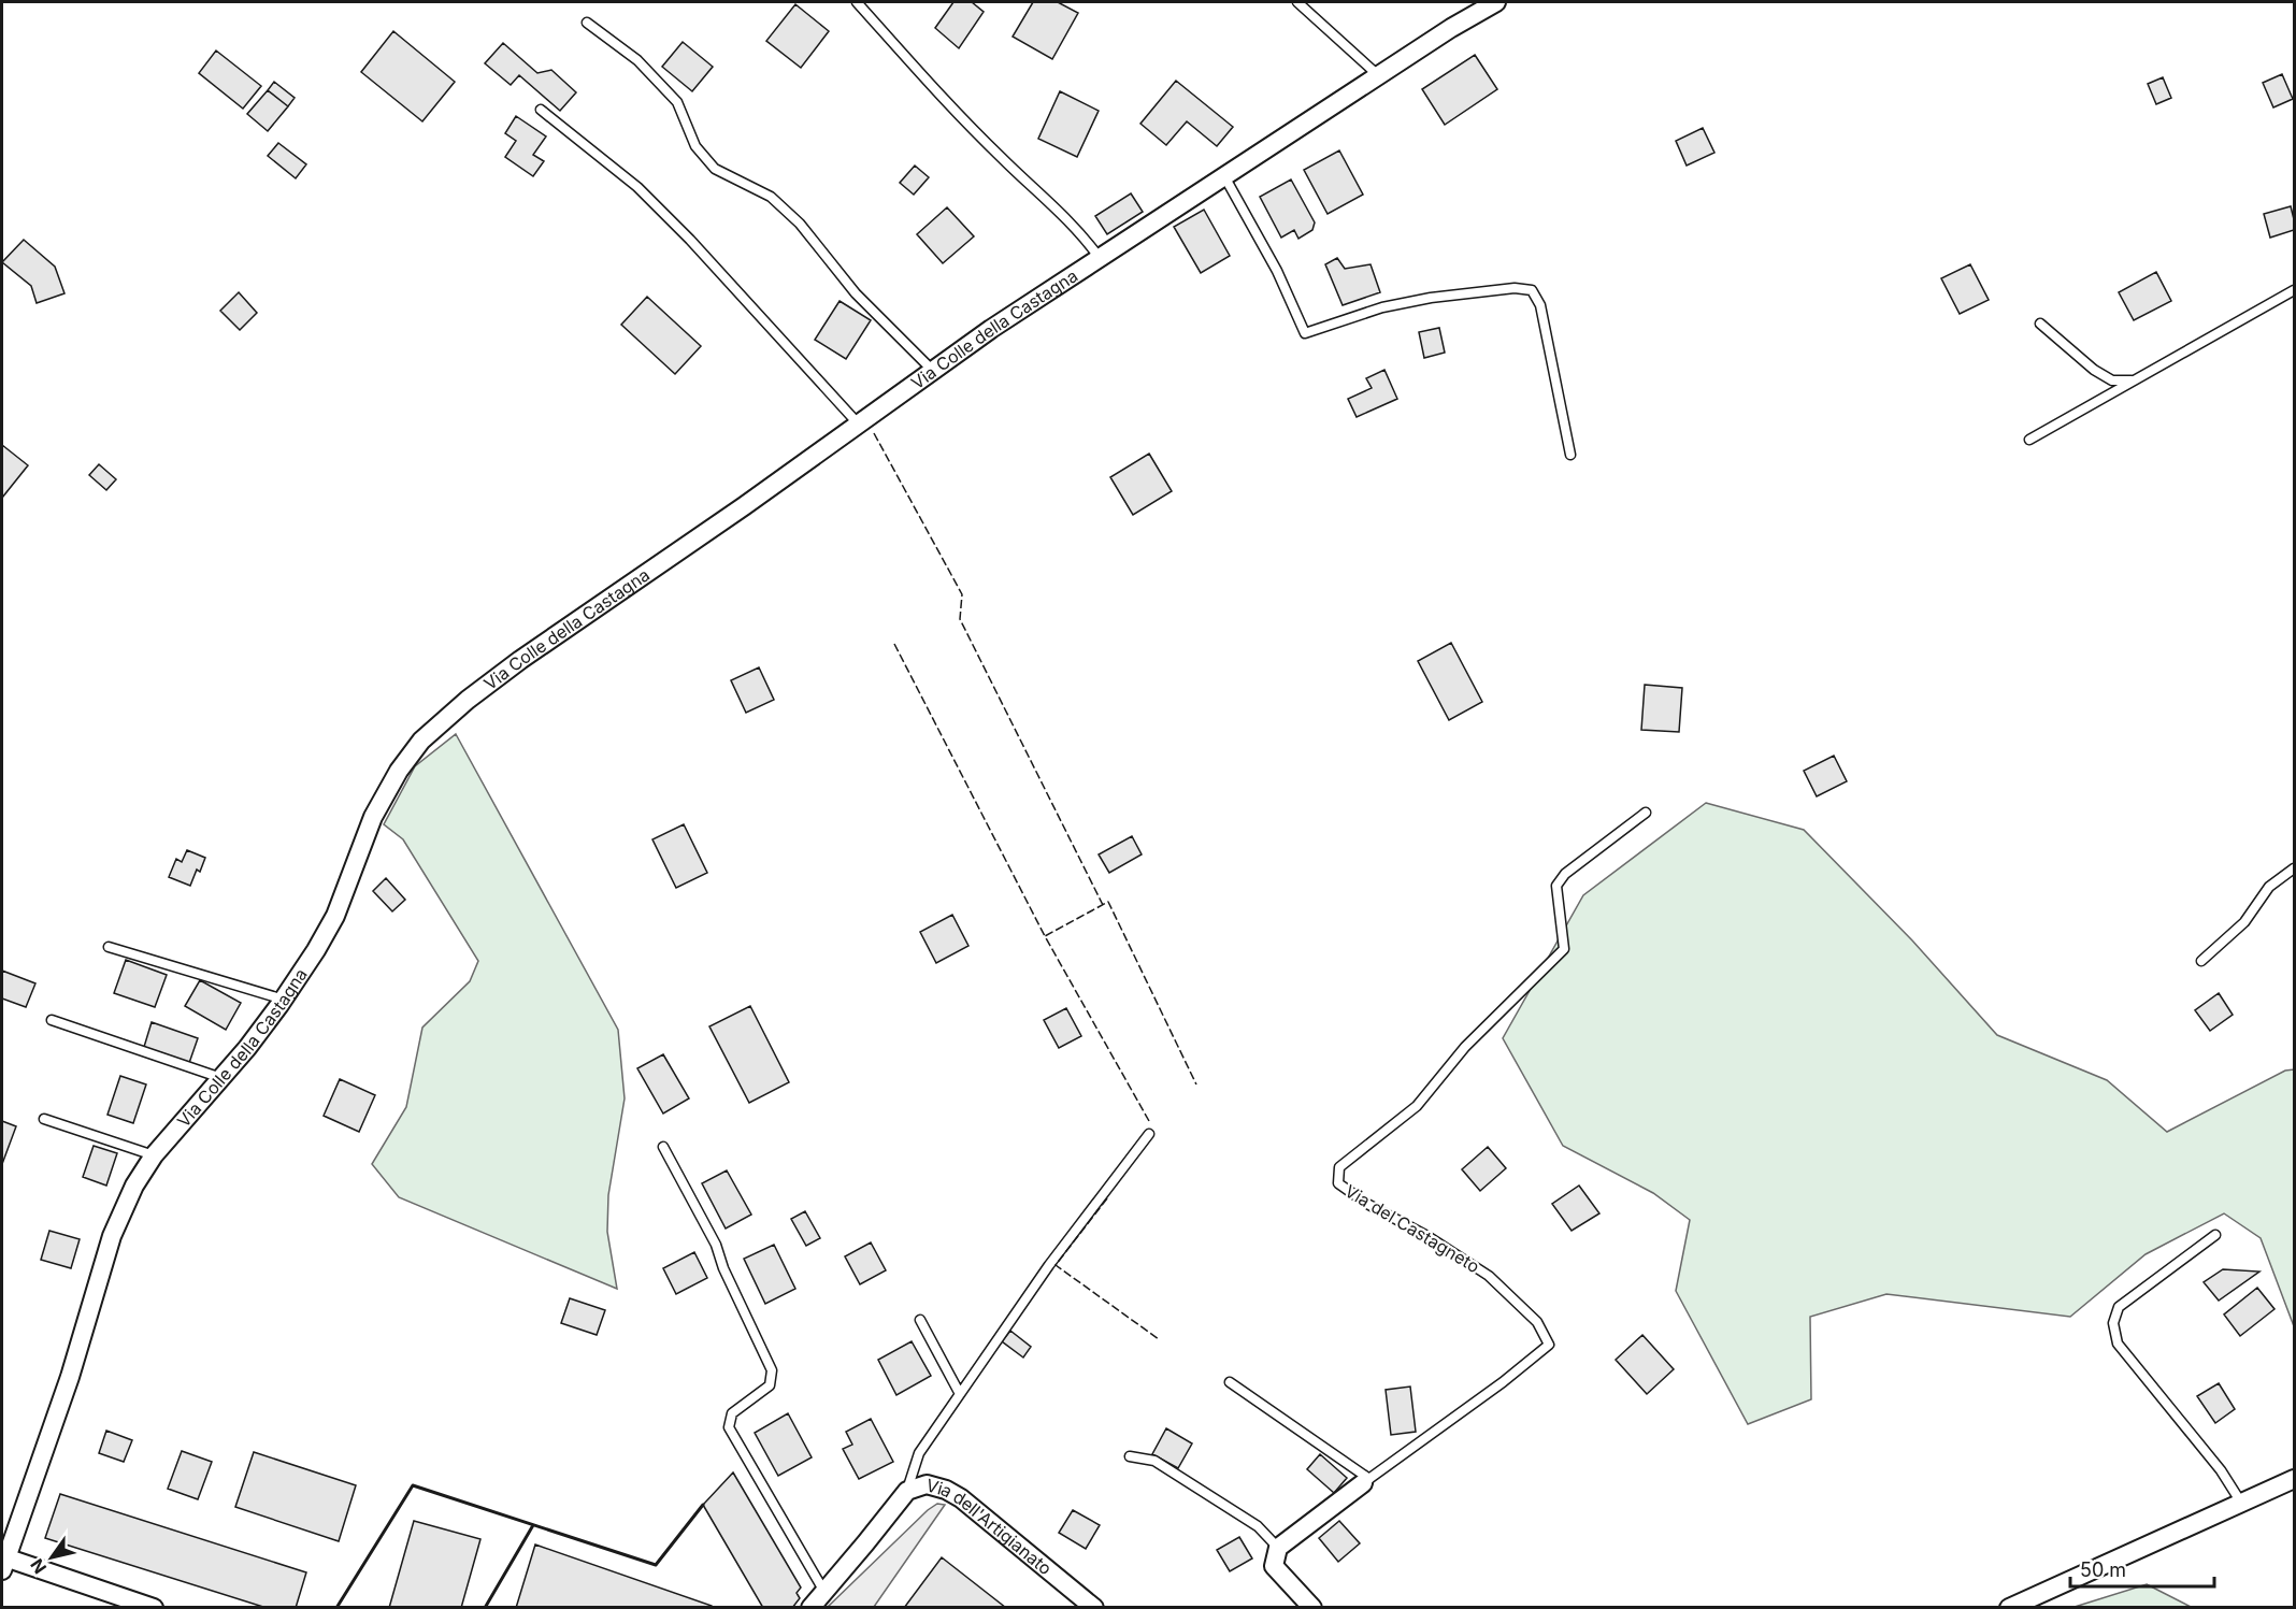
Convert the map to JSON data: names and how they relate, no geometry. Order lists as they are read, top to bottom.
{
  "streets": {
    "street": ["Via Colle della Castagna", "Via del Castagneto", "Via dell'Artigianato"]
  },
  "scale_bar": "50 m",
  "north": "bottom left"
}
